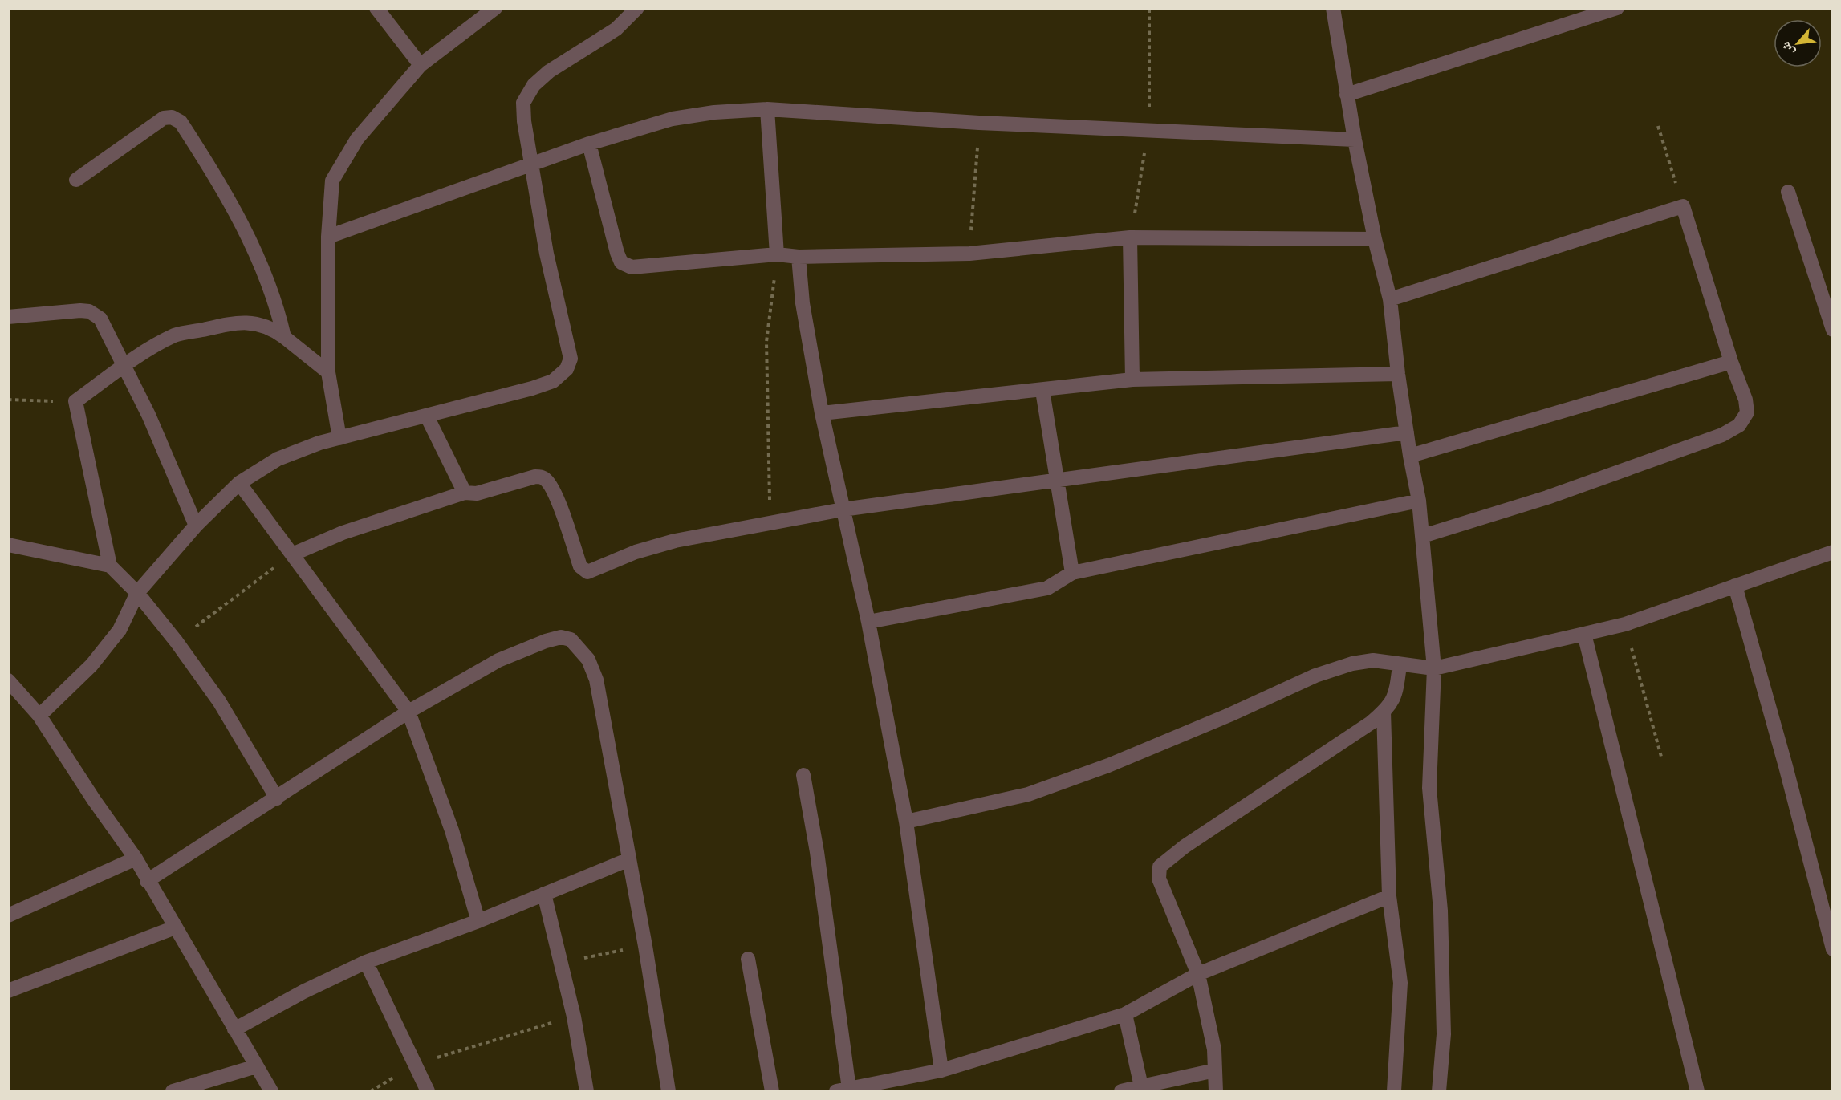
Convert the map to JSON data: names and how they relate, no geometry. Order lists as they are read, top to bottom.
{
  "north": "bottom left"
}
